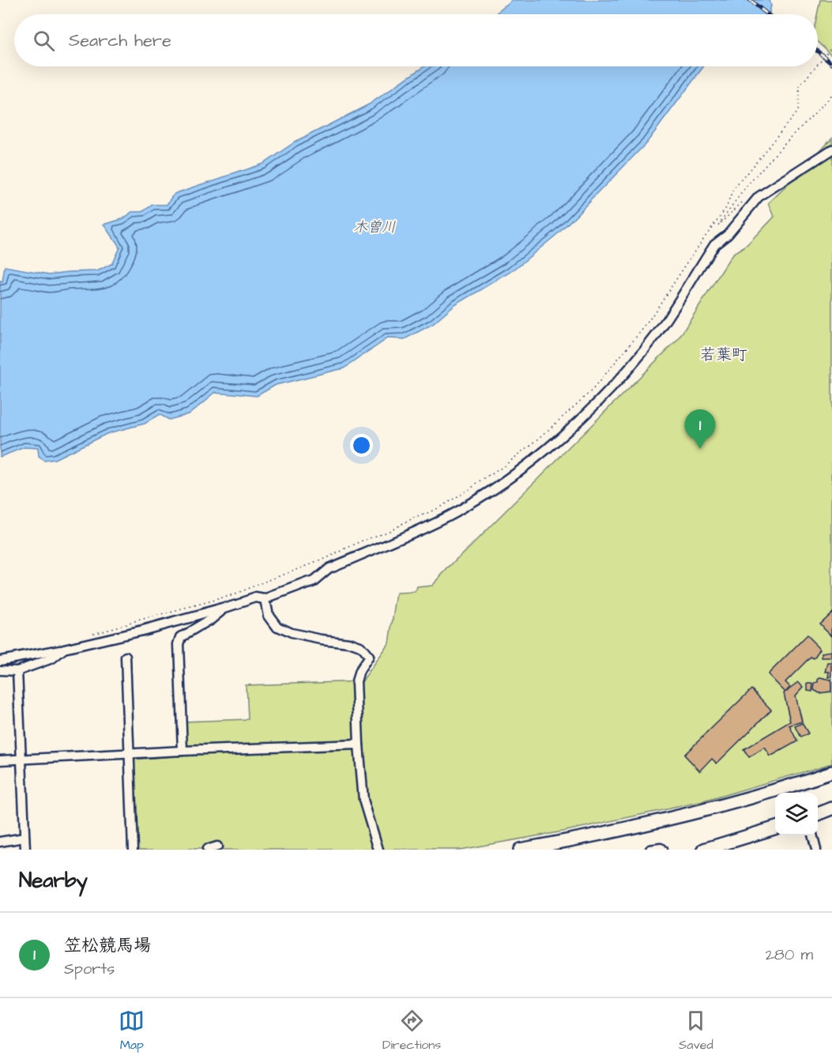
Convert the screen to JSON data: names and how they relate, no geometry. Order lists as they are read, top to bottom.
{
  "districts": ["若葉町"],
  "water": ["木曽川"],
  "page": {
    "search": "Search here",
    "pins": "1",
    "heading": "Nearby",
    "list": [
      {
        "mark": "1",
        "name": "笠松競馬場",
        "note": "Sports",
        "value": "280 m"
      }
    ],
    "nav": ["Map", "Directions", "Saved"]
  }
}
